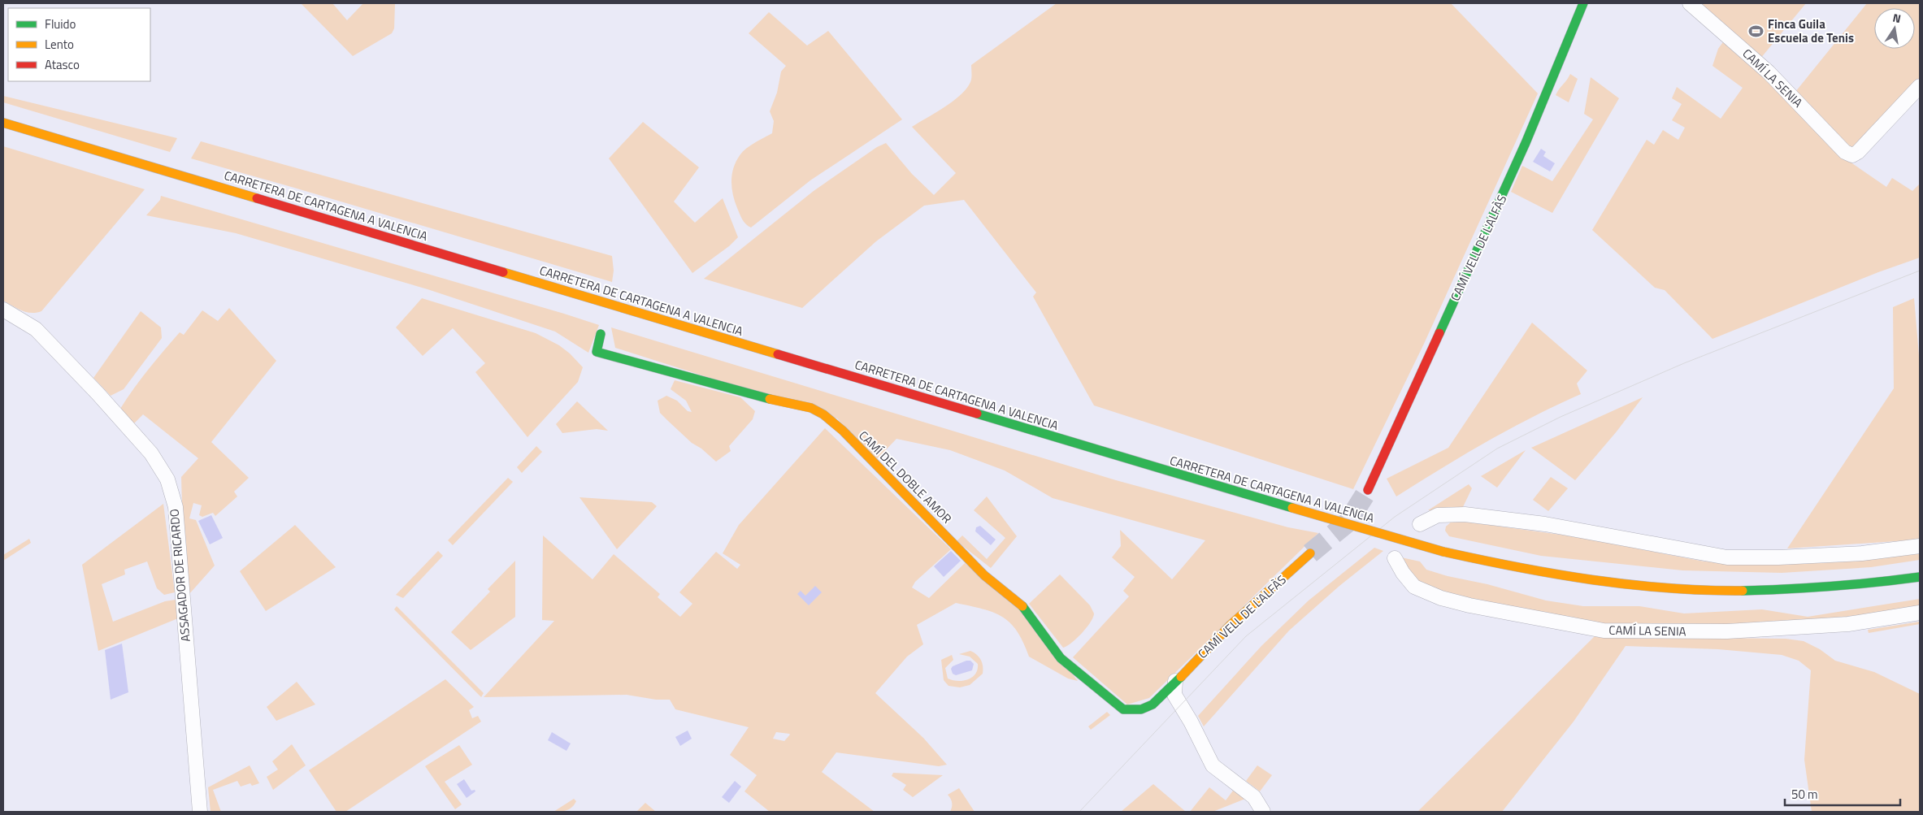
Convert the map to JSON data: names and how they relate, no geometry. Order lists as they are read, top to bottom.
{
  "streets": {
    "main road": ["CARRETERA DE CARTAGENA A VALENCIA", "CAMÍ VELL DE L'ALFÀS", "CAMÍ DEL DOBLE AMOR"],
    "street": ["CAMÍ LA SENIA", "ASSAGADOR DE RICARDO"]
  },
  "crossings": [
    ["CAMÍ VELL DE L'ALFÀS", "CAMÍ DEL DOBLE AMOR"]
  ],
  "places": {
    "sports": ["Finca Guila Escuela de Tenis"]
  },
  "legend": ["Fluido", "Lento", "Atasco"],
  "scale_bar": "50 m",
  "north": "top"
}
